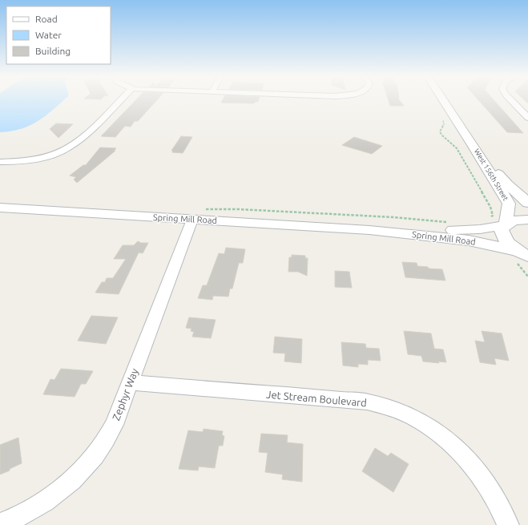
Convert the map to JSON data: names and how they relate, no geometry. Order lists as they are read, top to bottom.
{
  "streets": {
    "street": [
      "West 156th Street",
      "Spring Mill Road",
      "Zephyr Way",
      "Jet Stream Boulevard"
    ]
  },
  "crossings": [
    ["West 156th Street", "Spring Mill Road"],
    ["Spring Mill Road", "Zephyr Way"],
    ["Zephyr Way", "Jet Stream Boulevard"]
  ],
  "legend": ["Road", "Water", "Building"]
}
